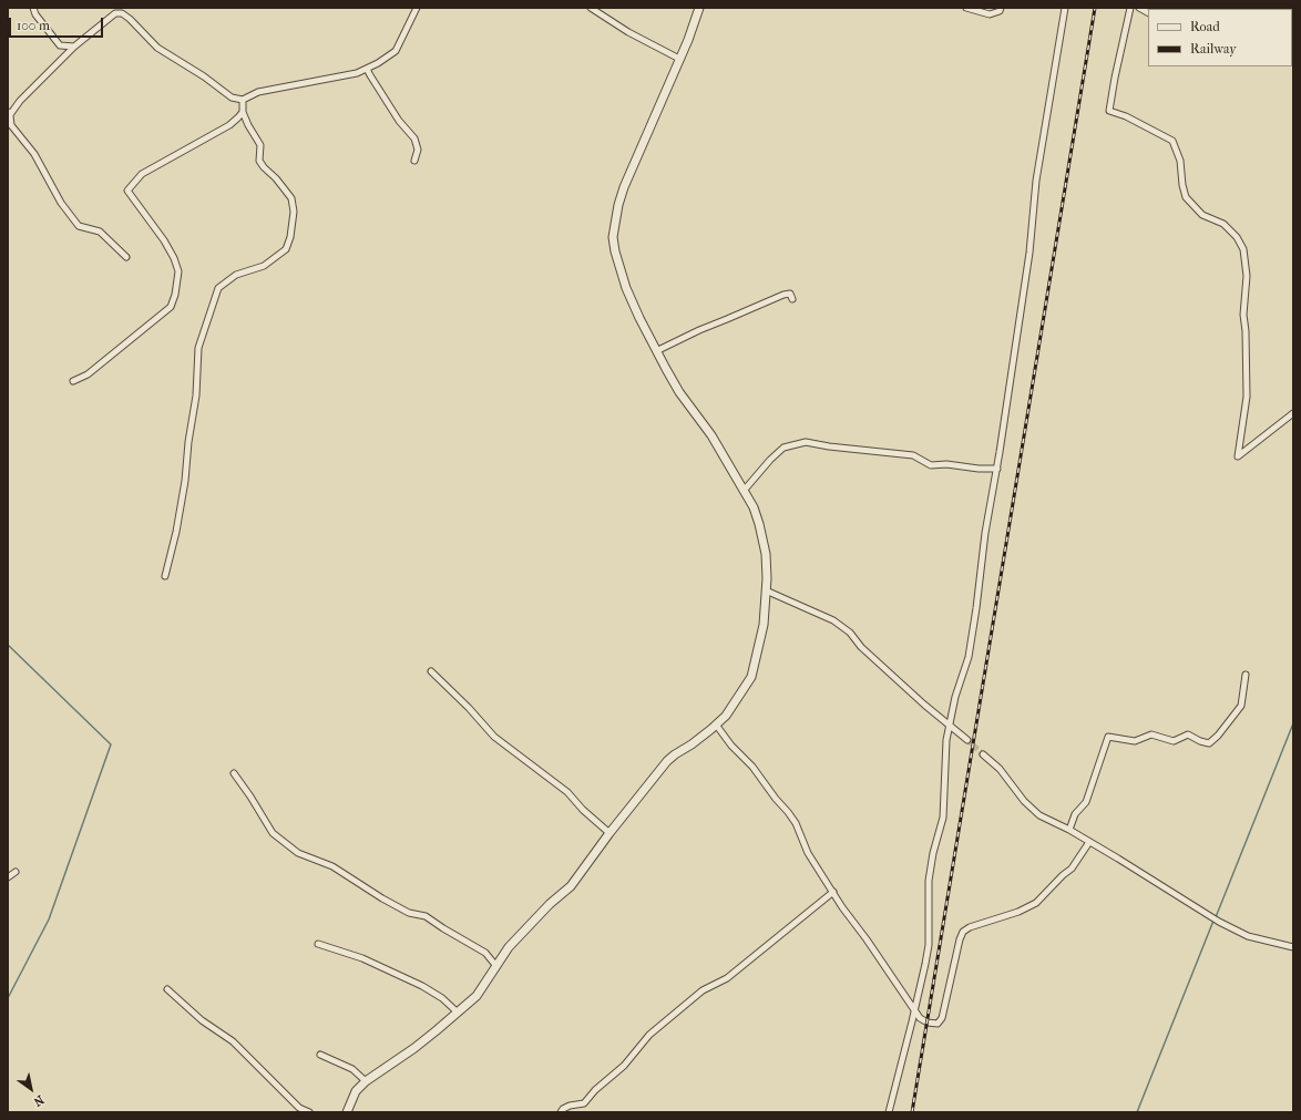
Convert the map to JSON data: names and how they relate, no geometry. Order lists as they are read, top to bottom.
{
  "legend": ["Road", "Railway"],
  "scale_bar": "100 m",
  "north": "bottom right"
}
